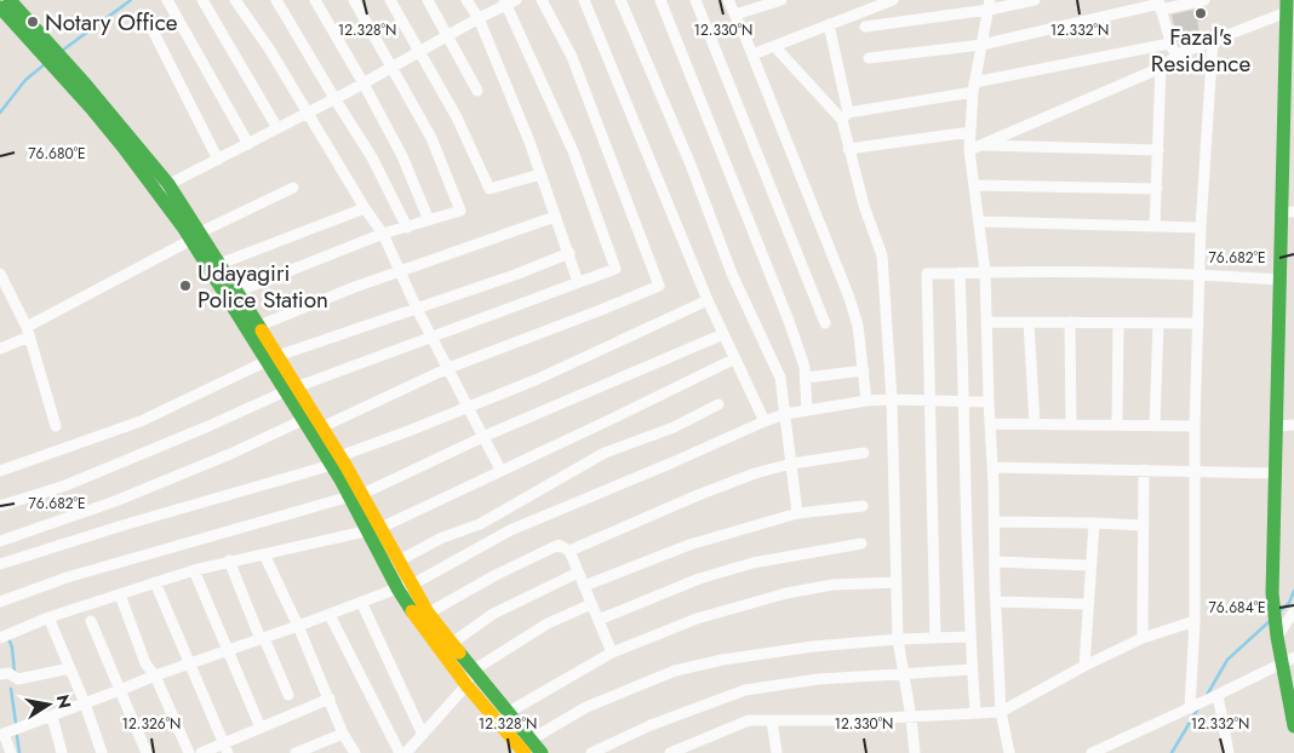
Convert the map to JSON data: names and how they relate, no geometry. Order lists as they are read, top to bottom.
{
  "places": ["Fazal's Residence", "Notary Office", "Udayagiri Police Station"],
  "north": "right",
  "coordinates": [
    "12.328°N",
    "12.330°N",
    "12.332°N",
    "76.680°E",
    "76.682°E",
    "76.684°E",
    "12.326°N"
  ]
}
